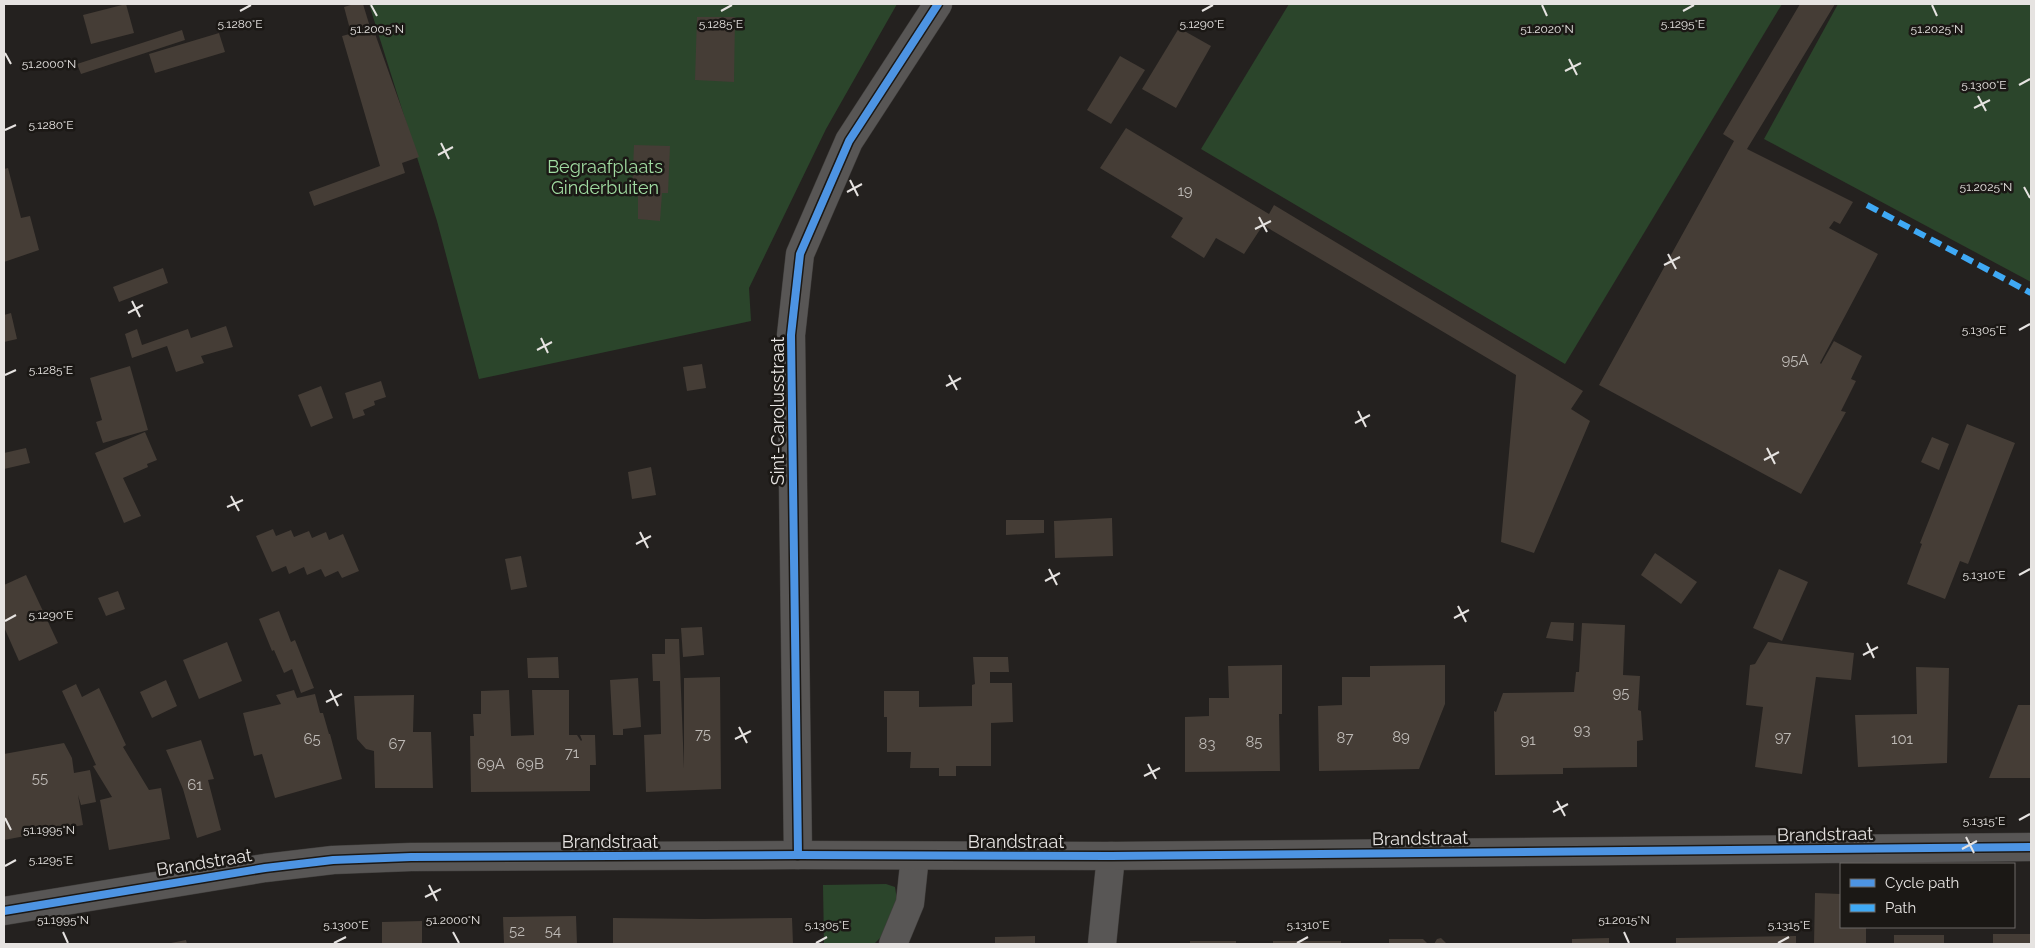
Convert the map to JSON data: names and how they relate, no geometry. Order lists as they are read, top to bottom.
{
  "streets": {
    "street": ["Sint-Carolusstraat", "Brandstraat"]
  },
  "crossings": [
    ["Sint-Carolusstraat", "Brandstraat"]
  ],
  "parks": ["Begraafplaats Ginderbuiten"],
  "house_numbers": [
    "19",
    "95A",
    "95",
    "93",
    "75",
    "89",
    "97",
    "87",
    "65",
    "101",
    "91",
    "85",
    "67",
    "83",
    "71",
    "69A",
    "69B",
    "55",
    "61",
    "52",
    "54"
  ],
  "legend": ["Cycle path", "Path"],
  "coordinates": [
    "5.1280°E",
    "5.1285°E",
    "5.1290°E",
    "5.1295°E",
    "51.2005°N",
    "51.2020°N",
    "51.2025°N",
    "51.2000°N",
    "5.1300°E",
    "5.1305°E",
    "5.1310°E",
    "5.1315°E",
    "51.1995°N",
    "51.2015°N"
  ]
}
